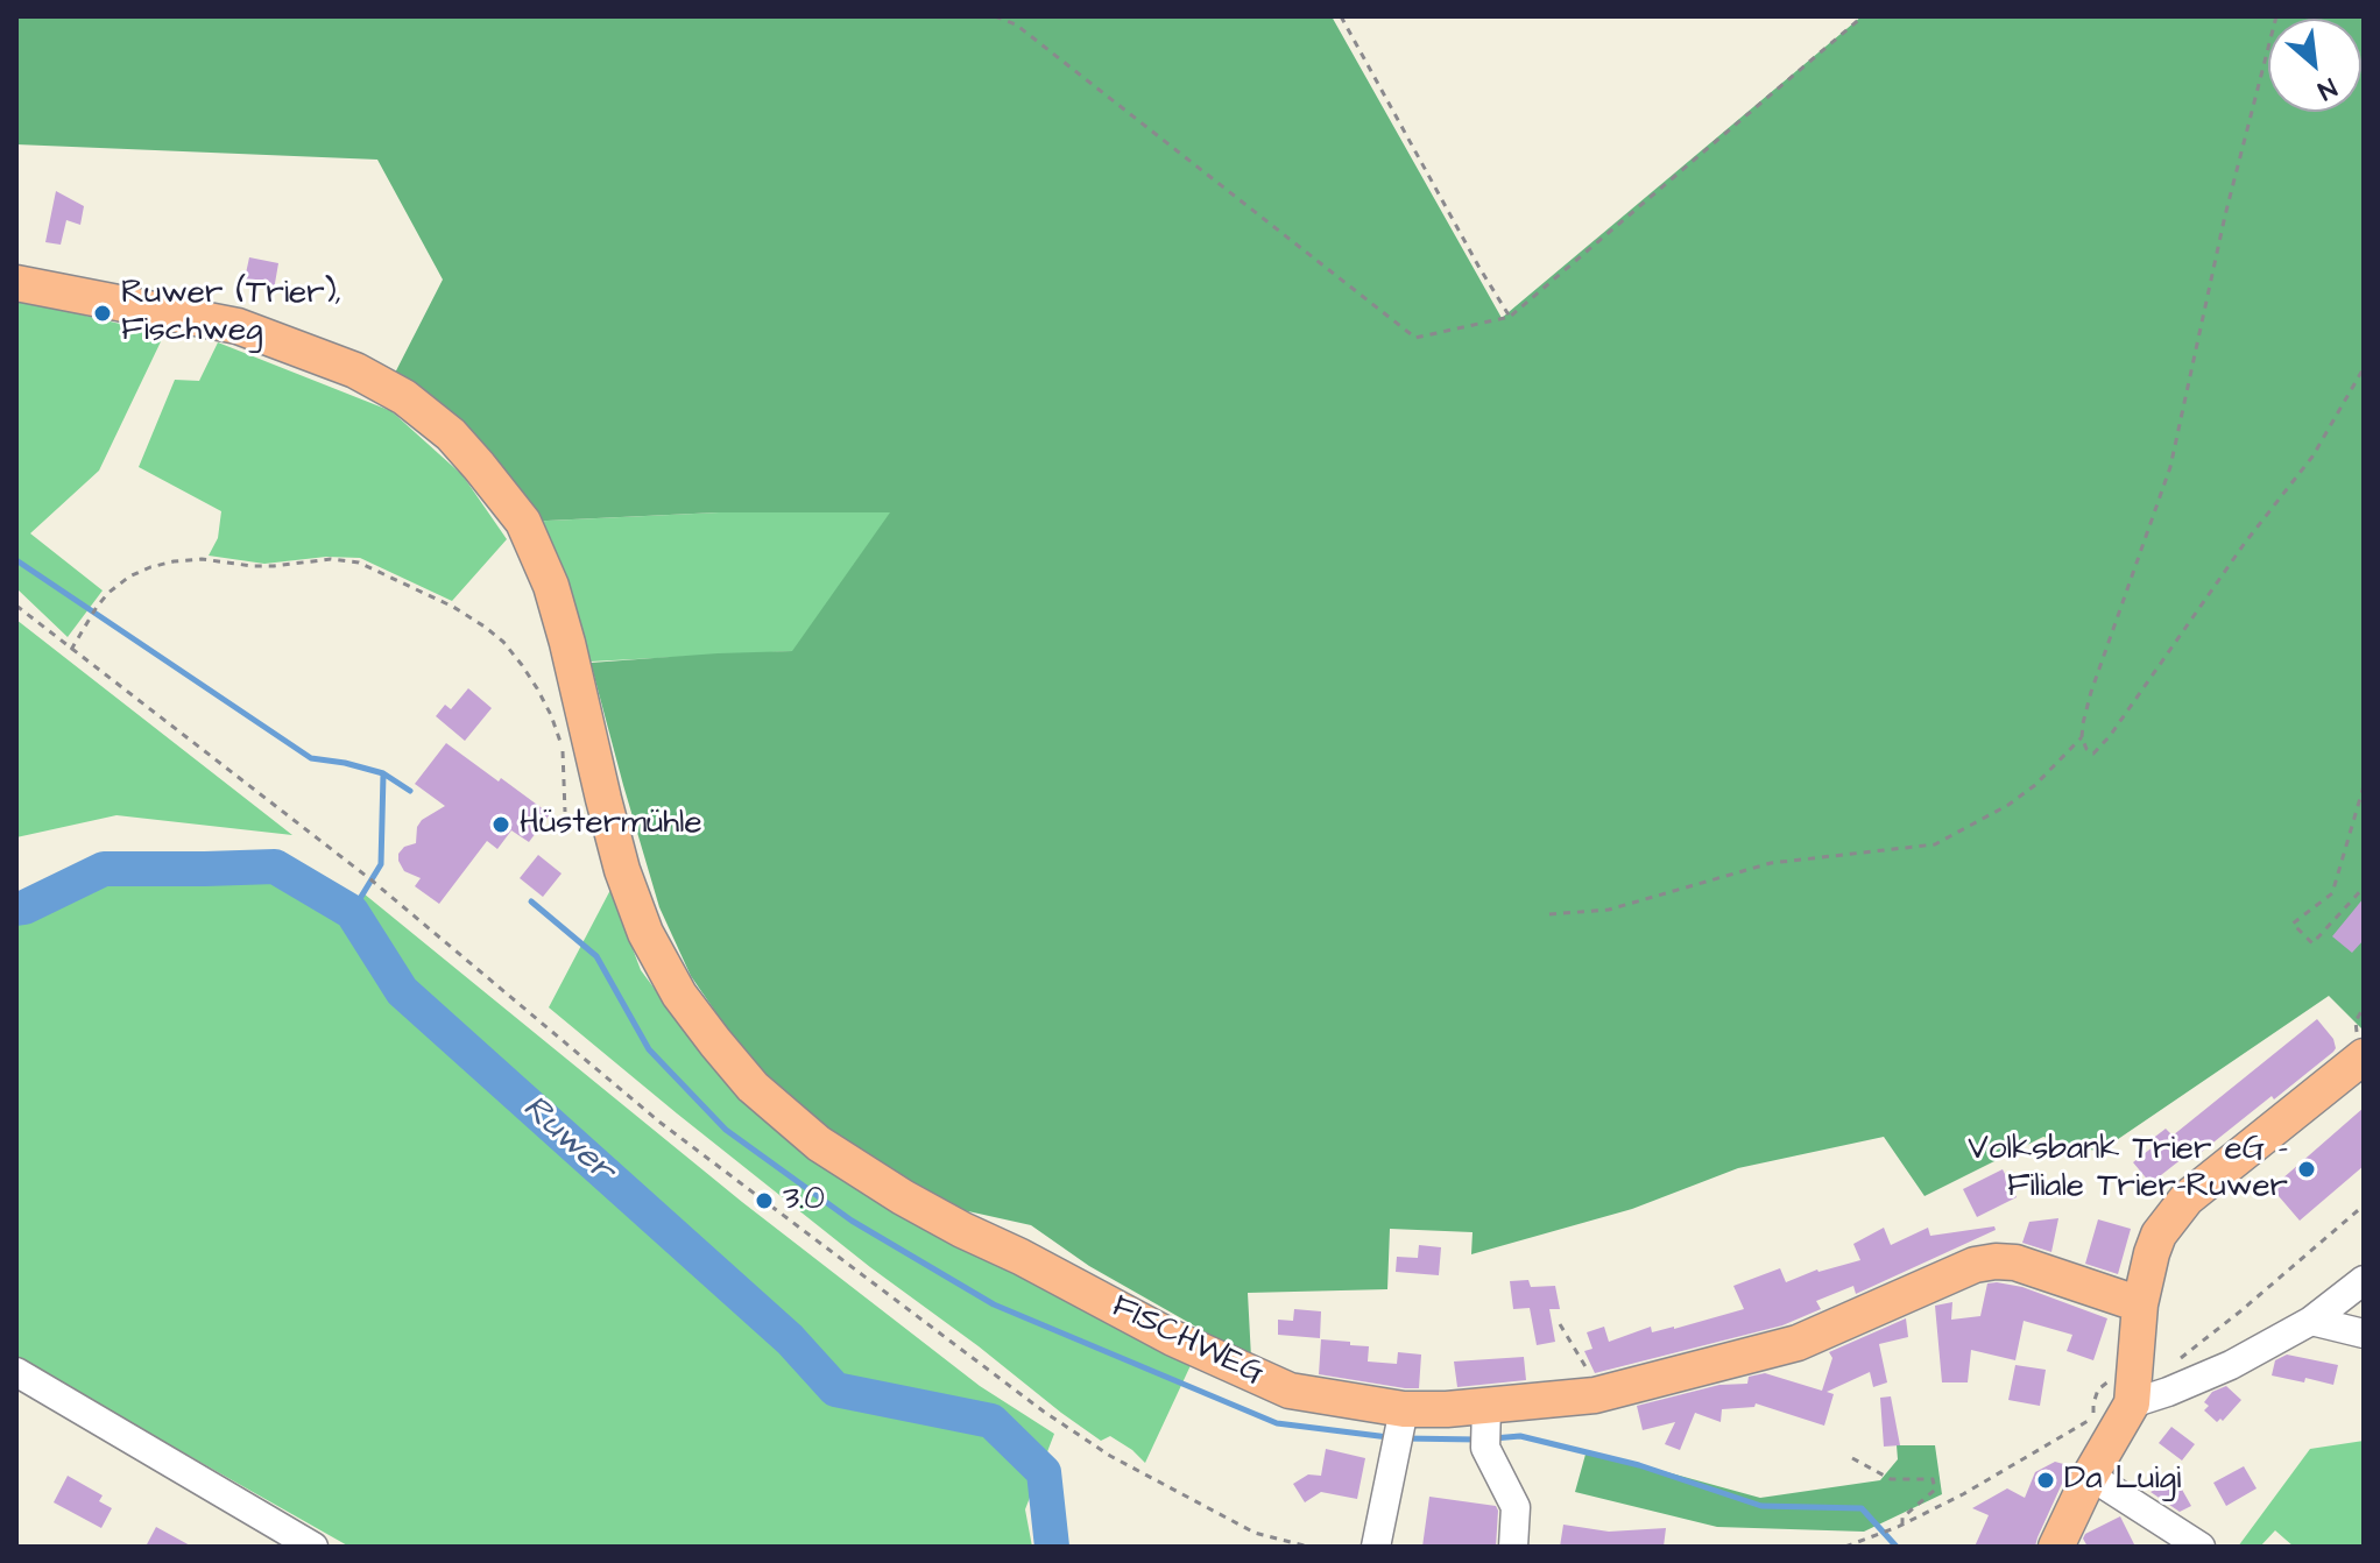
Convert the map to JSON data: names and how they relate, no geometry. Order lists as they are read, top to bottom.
{
  "streets": {
    "main road": ["FISCHWEG"]
  },
  "water": ["Ruwer"],
  "places": [
    "Ruwer (Trier), Fischweg",
    "Hüstermühle",
    "Volksbank Trier eG - Filiale Trier-Ruwer",
    "3.0",
    "Da Luigi"
  ],
  "north": "bottom right"
}
